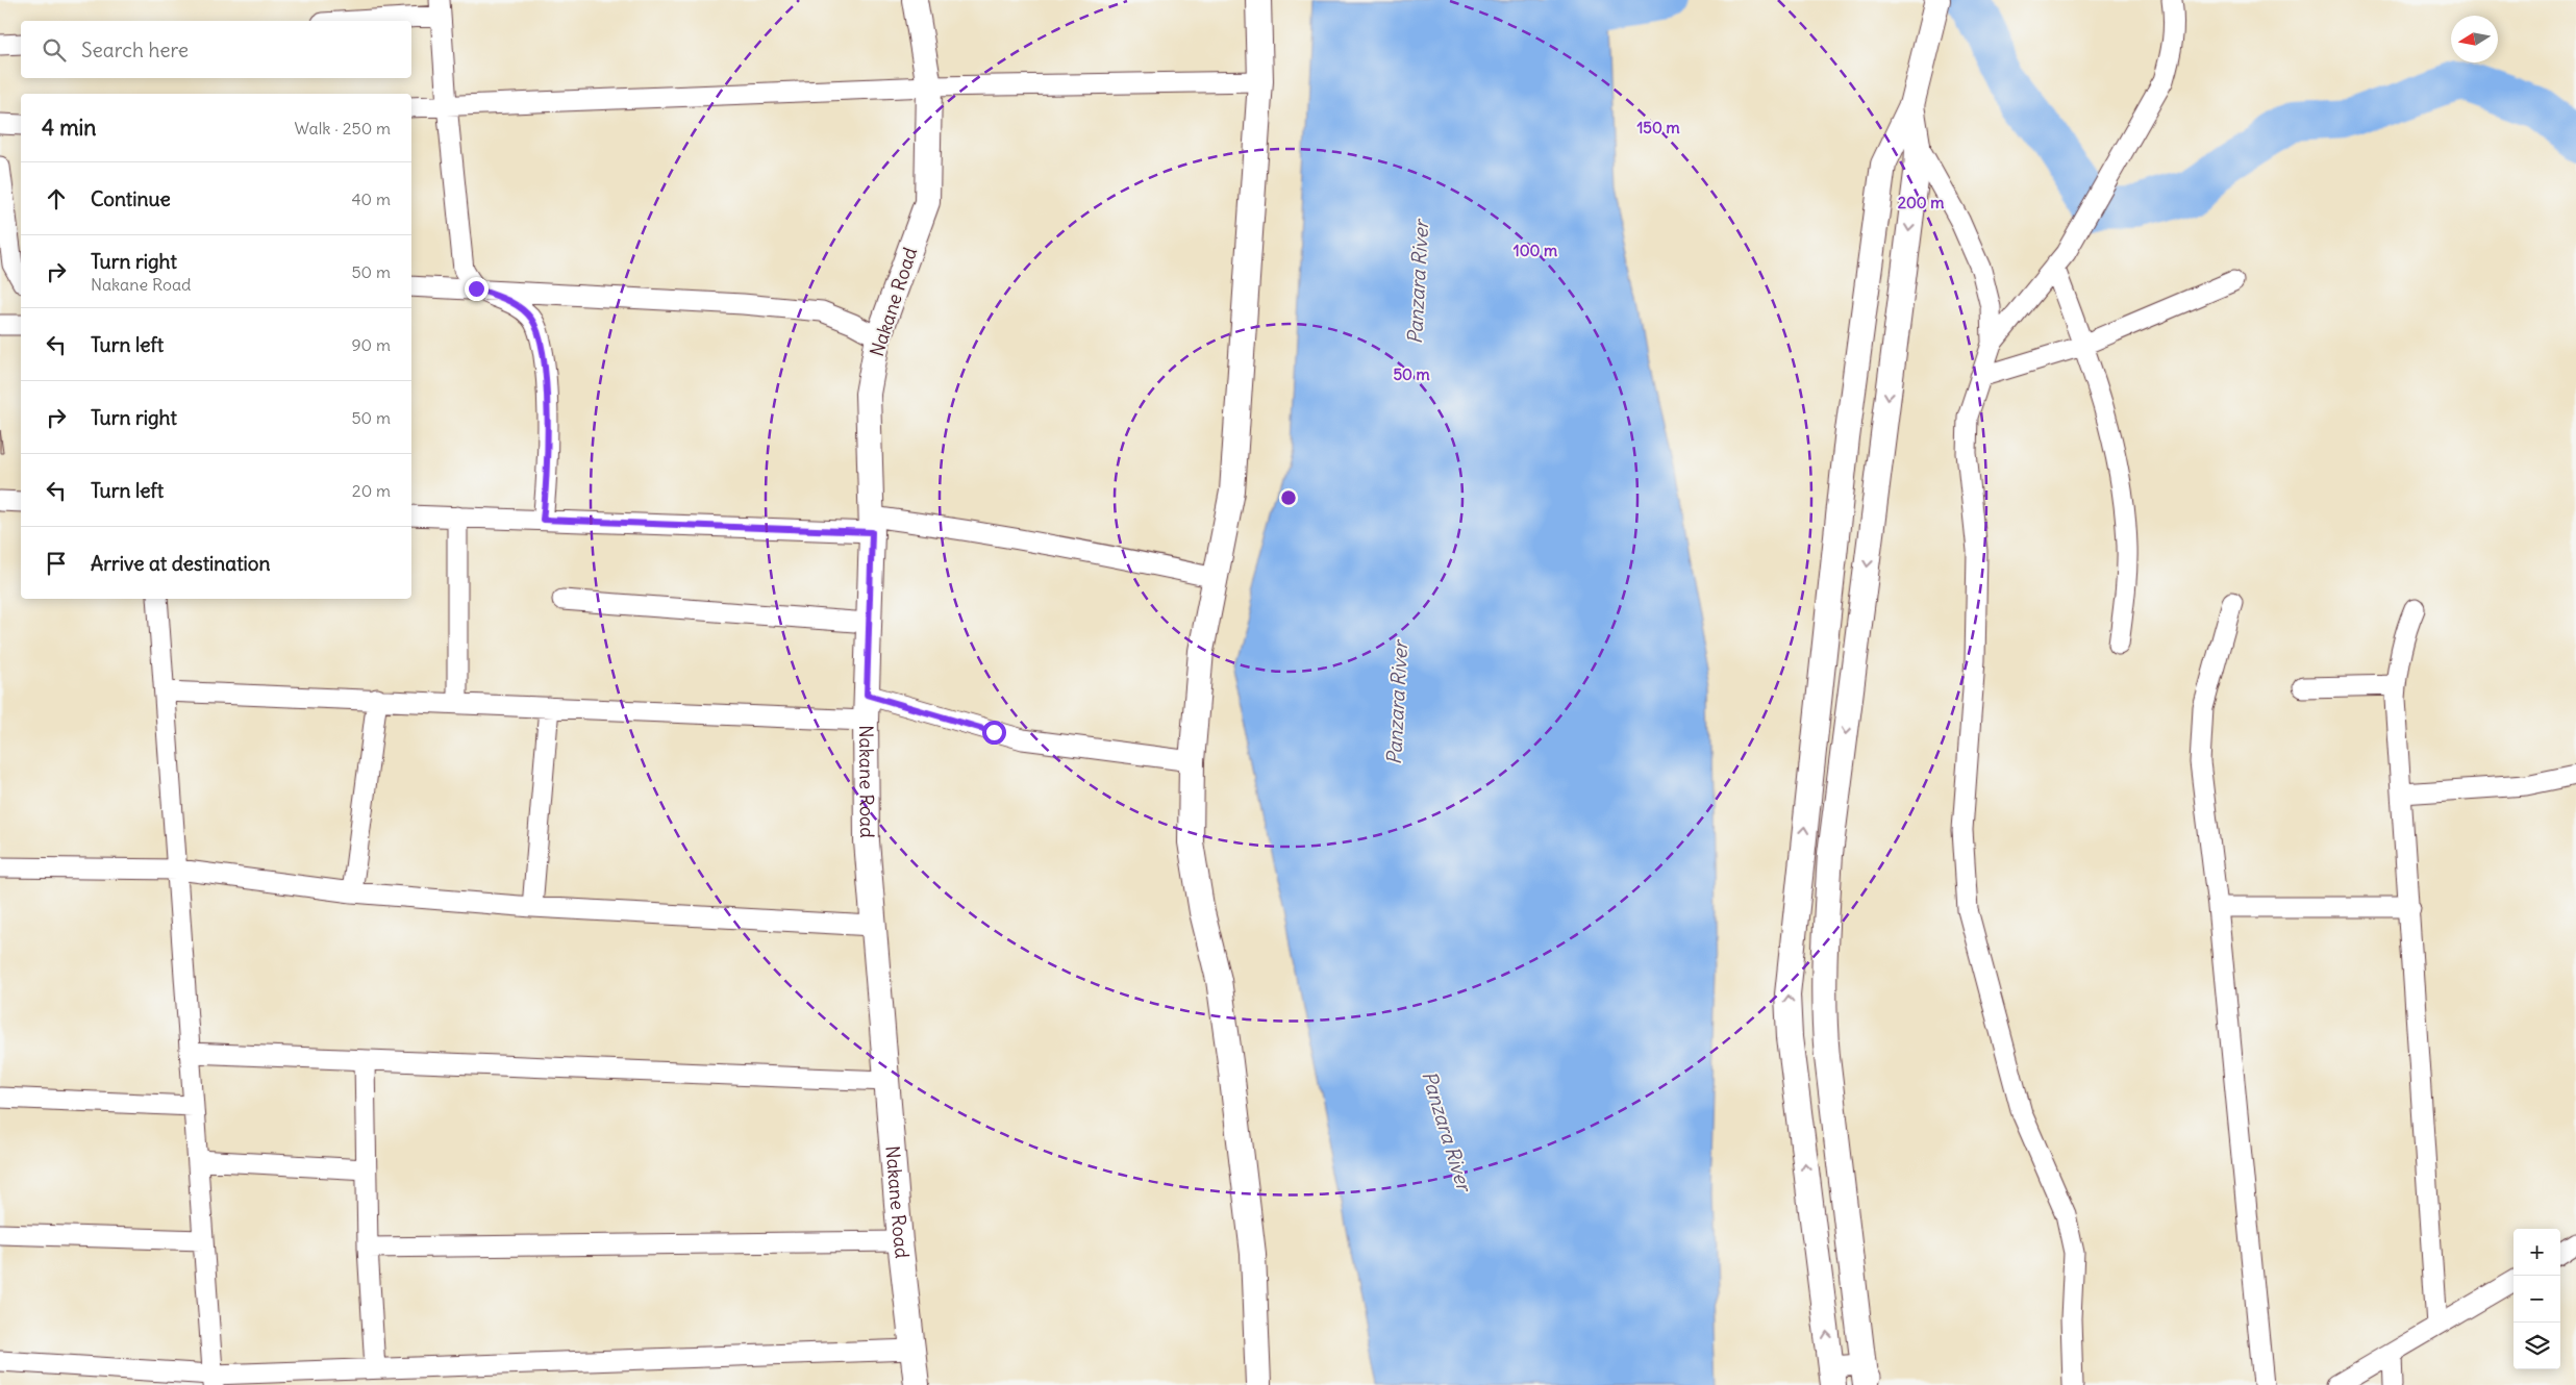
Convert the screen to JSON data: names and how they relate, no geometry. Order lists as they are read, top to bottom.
{
  "streets": {
    "street": ["Nakane Road"]
  },
  "water": ["Panzara River"],
  "north": "left",
  "page": {
    "search": "Search here",
    "heading": ["4 min", "Walk · 250 m"],
    "list": [
      ["Continue", "40 m"],
      ["Turn right", "Nakane Road", "50 m"],
      ["Turn left", "90 m"],
      ["Turn right", "50 m"],
      ["Turn left", "20 m"],
      "Arrive at destination"
    ],
    "map_buttons": ["+", "−"]
  },
  "rings": [
    "150 m",
    "200 m",
    "100 m",
    "50 m"
  ]
}
